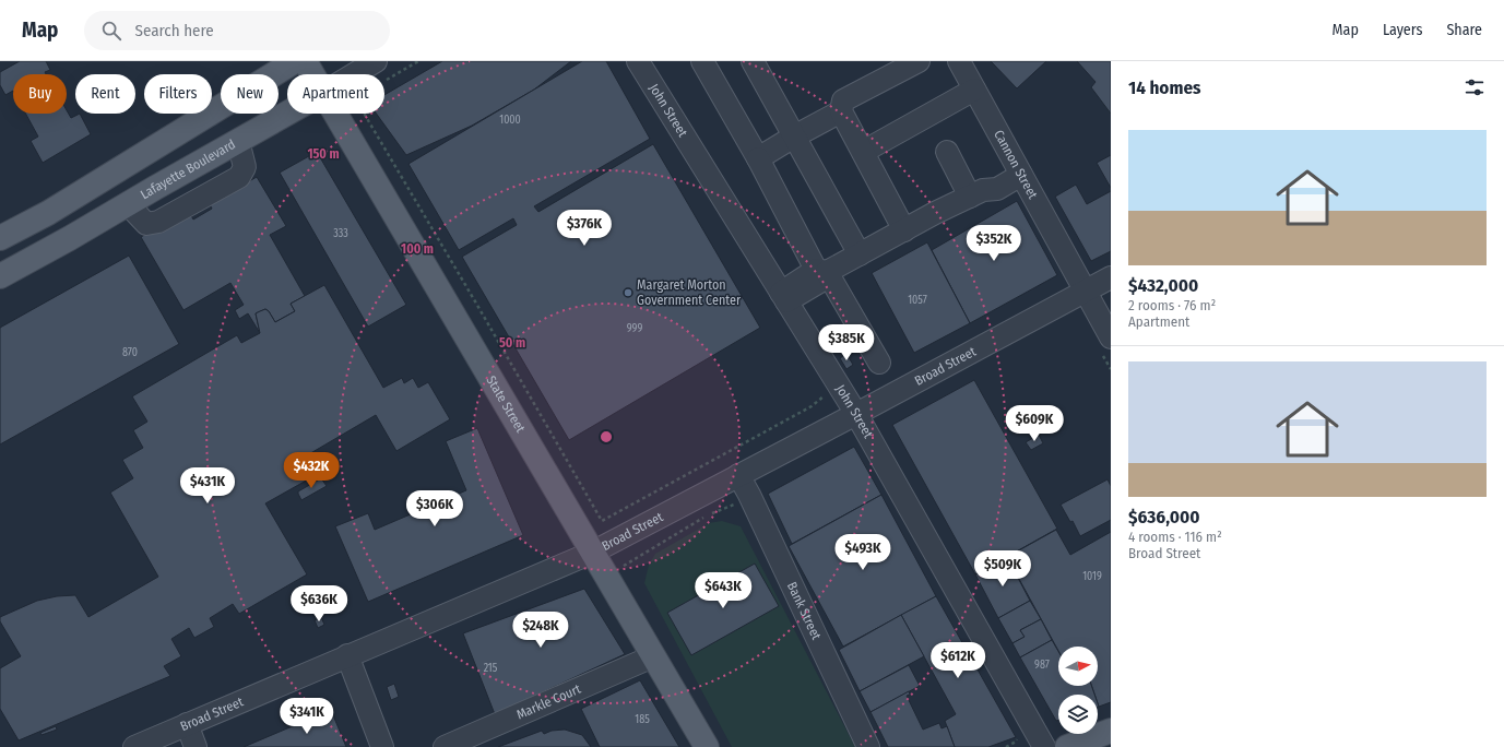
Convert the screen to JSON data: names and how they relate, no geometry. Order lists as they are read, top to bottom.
{
  "streets": {
    "main road": ["Lafayette Boulevard", "State Street"],
    "street": [
      "John Street",
      "Cannon Street",
      "Broad Street",
      "Bank Street",
      "Markle Court"
    ]
  },
  "crossings": [
    ["John Street", "Broad Street"],
    ["Cannon Street", "Broad Street"],
    ["Broad Street", "State Street"],
    ["Broad Street", "Bank Street"],
    ["State Street", "Markle Court"]
  ],
  "places": ["Margaret Morton Government Center"],
  "house_numbers": [
    "1000",
    "333",
    "1057",
    "999",
    "870",
    "1019",
    "987",
    "215",
    "185"
  ],
  "north": "right",
  "page": {
    "header": "Map",
    "search": "Search here",
    "nav": ["Map", "Layers", "Share"],
    "heading": "14 homes",
    "chip": [
      "Buy",
      "Rent",
      "Filters",
      "New",
      "Apartment"
    ],
    "list": [
      {
        "name": "$432,000",
        "note": "2 rooms · 76 m² · Apartment"
      },
      {
        "name": "$636,000",
        "note": "4 rooms · 116 m² · Broad Street"
      }
    ],
    "price": [
      "$376K",
      "$352K",
      "$385K",
      "$609K",
      "$432K",
      "$431K",
      "$306K",
      "$493K",
      "$509K",
      "$643K",
      "$636K",
      "$248K",
      "$612K",
      "$341K"
    ]
  },
  "rings": ["150 m", "100 m", "50 m"]
}
